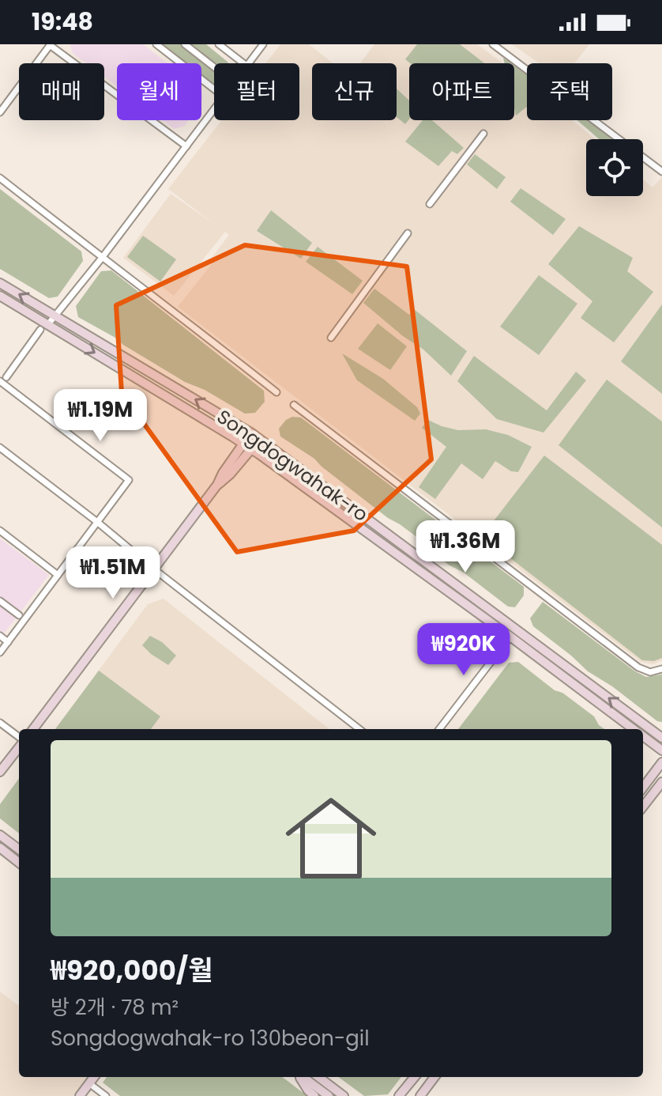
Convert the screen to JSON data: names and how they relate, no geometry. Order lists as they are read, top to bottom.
{
  "streets": {
    "main road": ["Songdogwahak-ro"]
  },
  "page": {
    "status": "19:48",
    "chip": [
      "매매",
      "월세",
      "필터",
      "신규",
      "아파트",
      "주택"
    ],
    "price": [
      "₩1.19M",
      "₩1.36M",
      "₩1.51M",
      "₩920K"
    ],
    "list": [
      {
        "name": "₩920,000/월",
        "note": "방 2개 · 78 m² · Songdogwahak-ro 130beon-gil"
      }
    ]
  }
}
